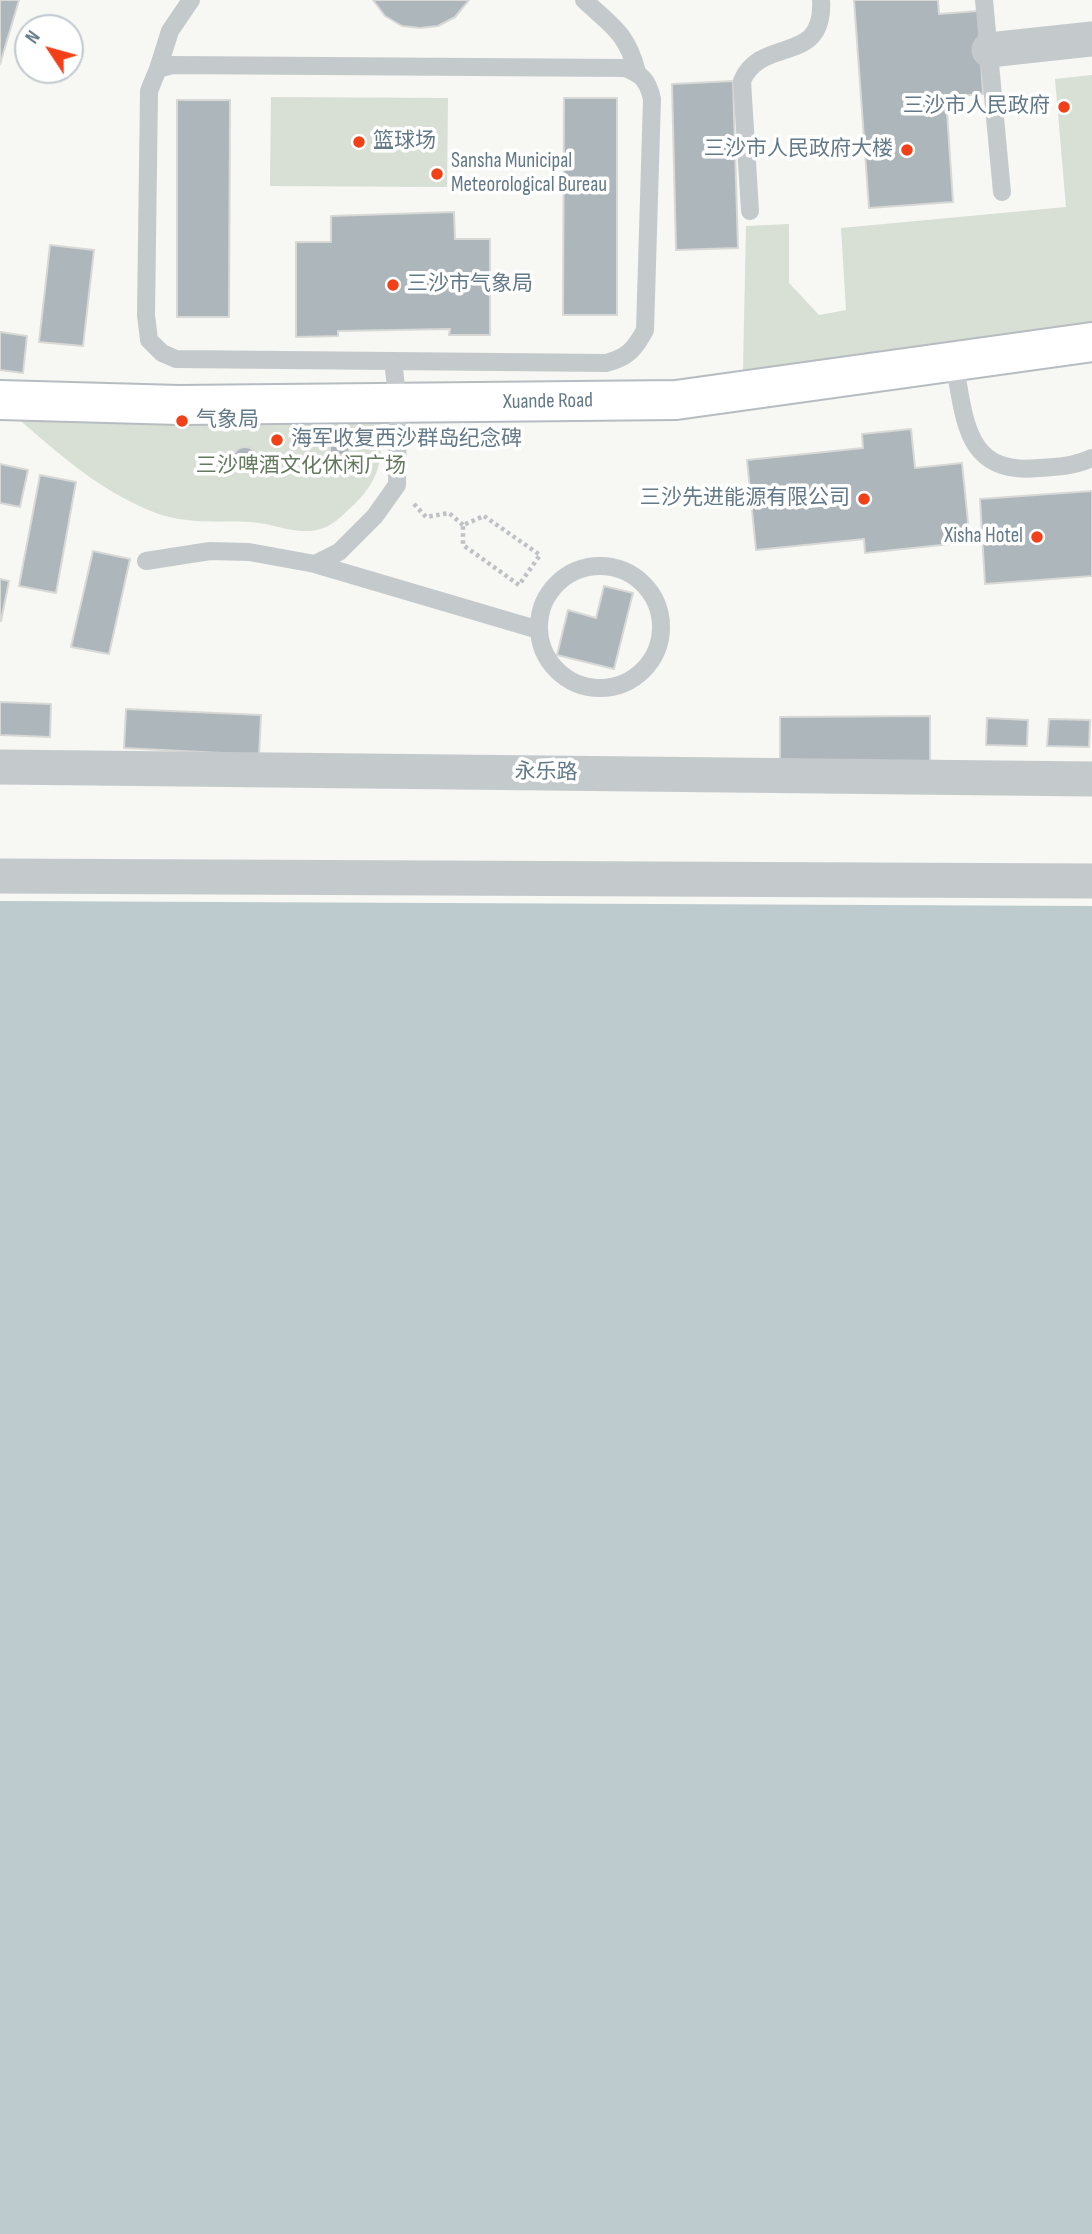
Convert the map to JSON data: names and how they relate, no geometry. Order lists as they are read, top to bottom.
{
  "streets": {
    "street": ["Xuande Road", "永乐路"]
  },
  "parks": ["三沙啤酒文化休闲广场"],
  "places": [
    "三沙市人民政府",
    "篮球场",
    "三沙市人民政府大楼",
    "Sansha Municipal Meteorological Bureau",
    "三沙市气象局",
    "气象局",
    "海军收复西沙群岛纪念碑",
    "三沙先进能源有限公司",
    "Xisha Hotel"
  ],
  "north": "top left"
}
